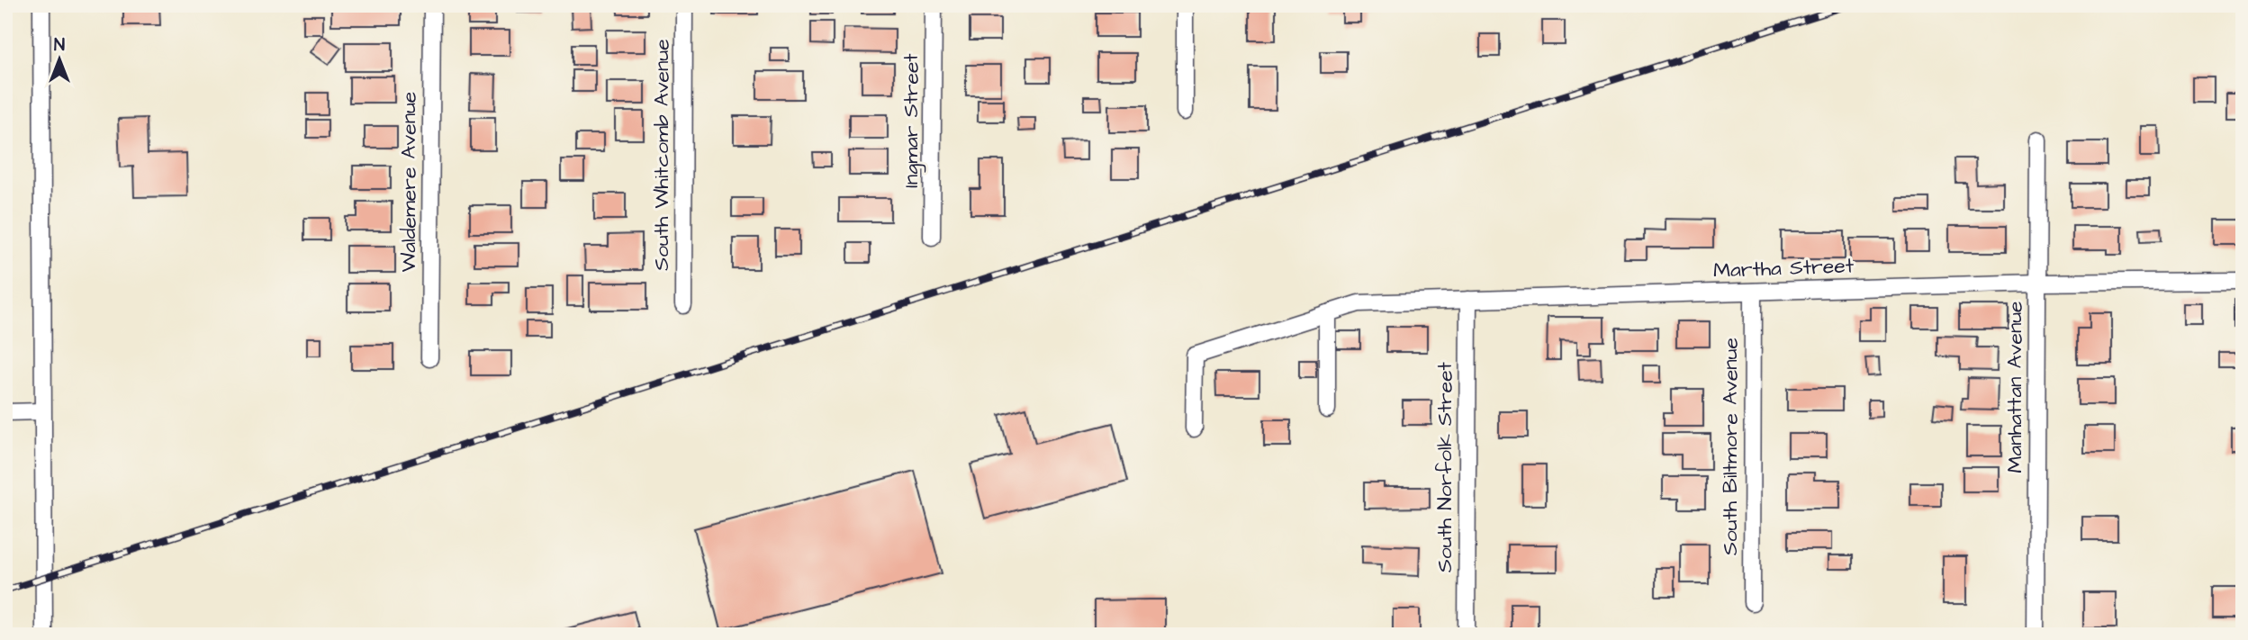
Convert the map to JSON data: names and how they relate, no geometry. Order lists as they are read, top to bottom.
{
  "streets": {
    "street": [
      "Ingmar Street",
      "South Whitcomb Avenue",
      "Waldemere Avenue",
      "Martha Street",
      "Manhattan Avenue",
      "South Biltmore Avenue",
      "South Norfolk Street"
    ]
  },
  "crossings": [
    ["Martha Street", "Manhattan Avenue"],
    ["Martha Street", "South Biltmore Avenue"],
    ["Martha Street", "South Norfolk Street"]
  ],
  "north": "top"
}
